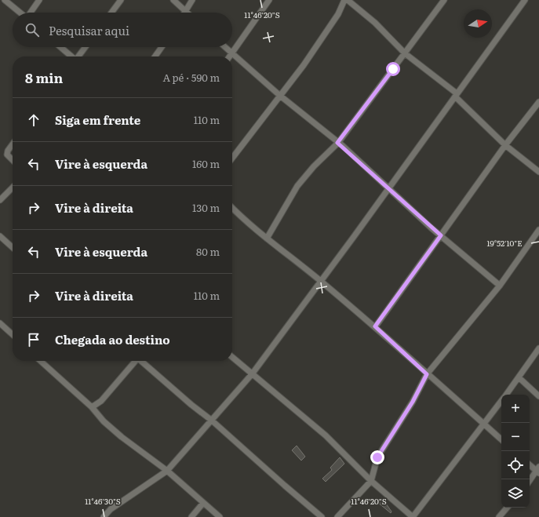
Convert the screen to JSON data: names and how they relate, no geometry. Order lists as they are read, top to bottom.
{
  "north": "right",
  "page": {
    "search": "Pesquisar aqui",
    "heading": ["8 min", "A pé · 590 m"],
    "list": [
      ["Siga em frente", "110 m"],
      ["Vire à esquerda", "160 m"],
      ["Vire à direita", "130 m"],
      ["Vire à esquerda", "80 m"],
      ["Vire à direita", "110 m"],
      "Chegada ao destino"
    ],
    "map_buttons": ["+", "−"]
  },
  "coordinates": ["11°46'20\"S", "19°52'10\"E", "11°46'30\"S"]
}
